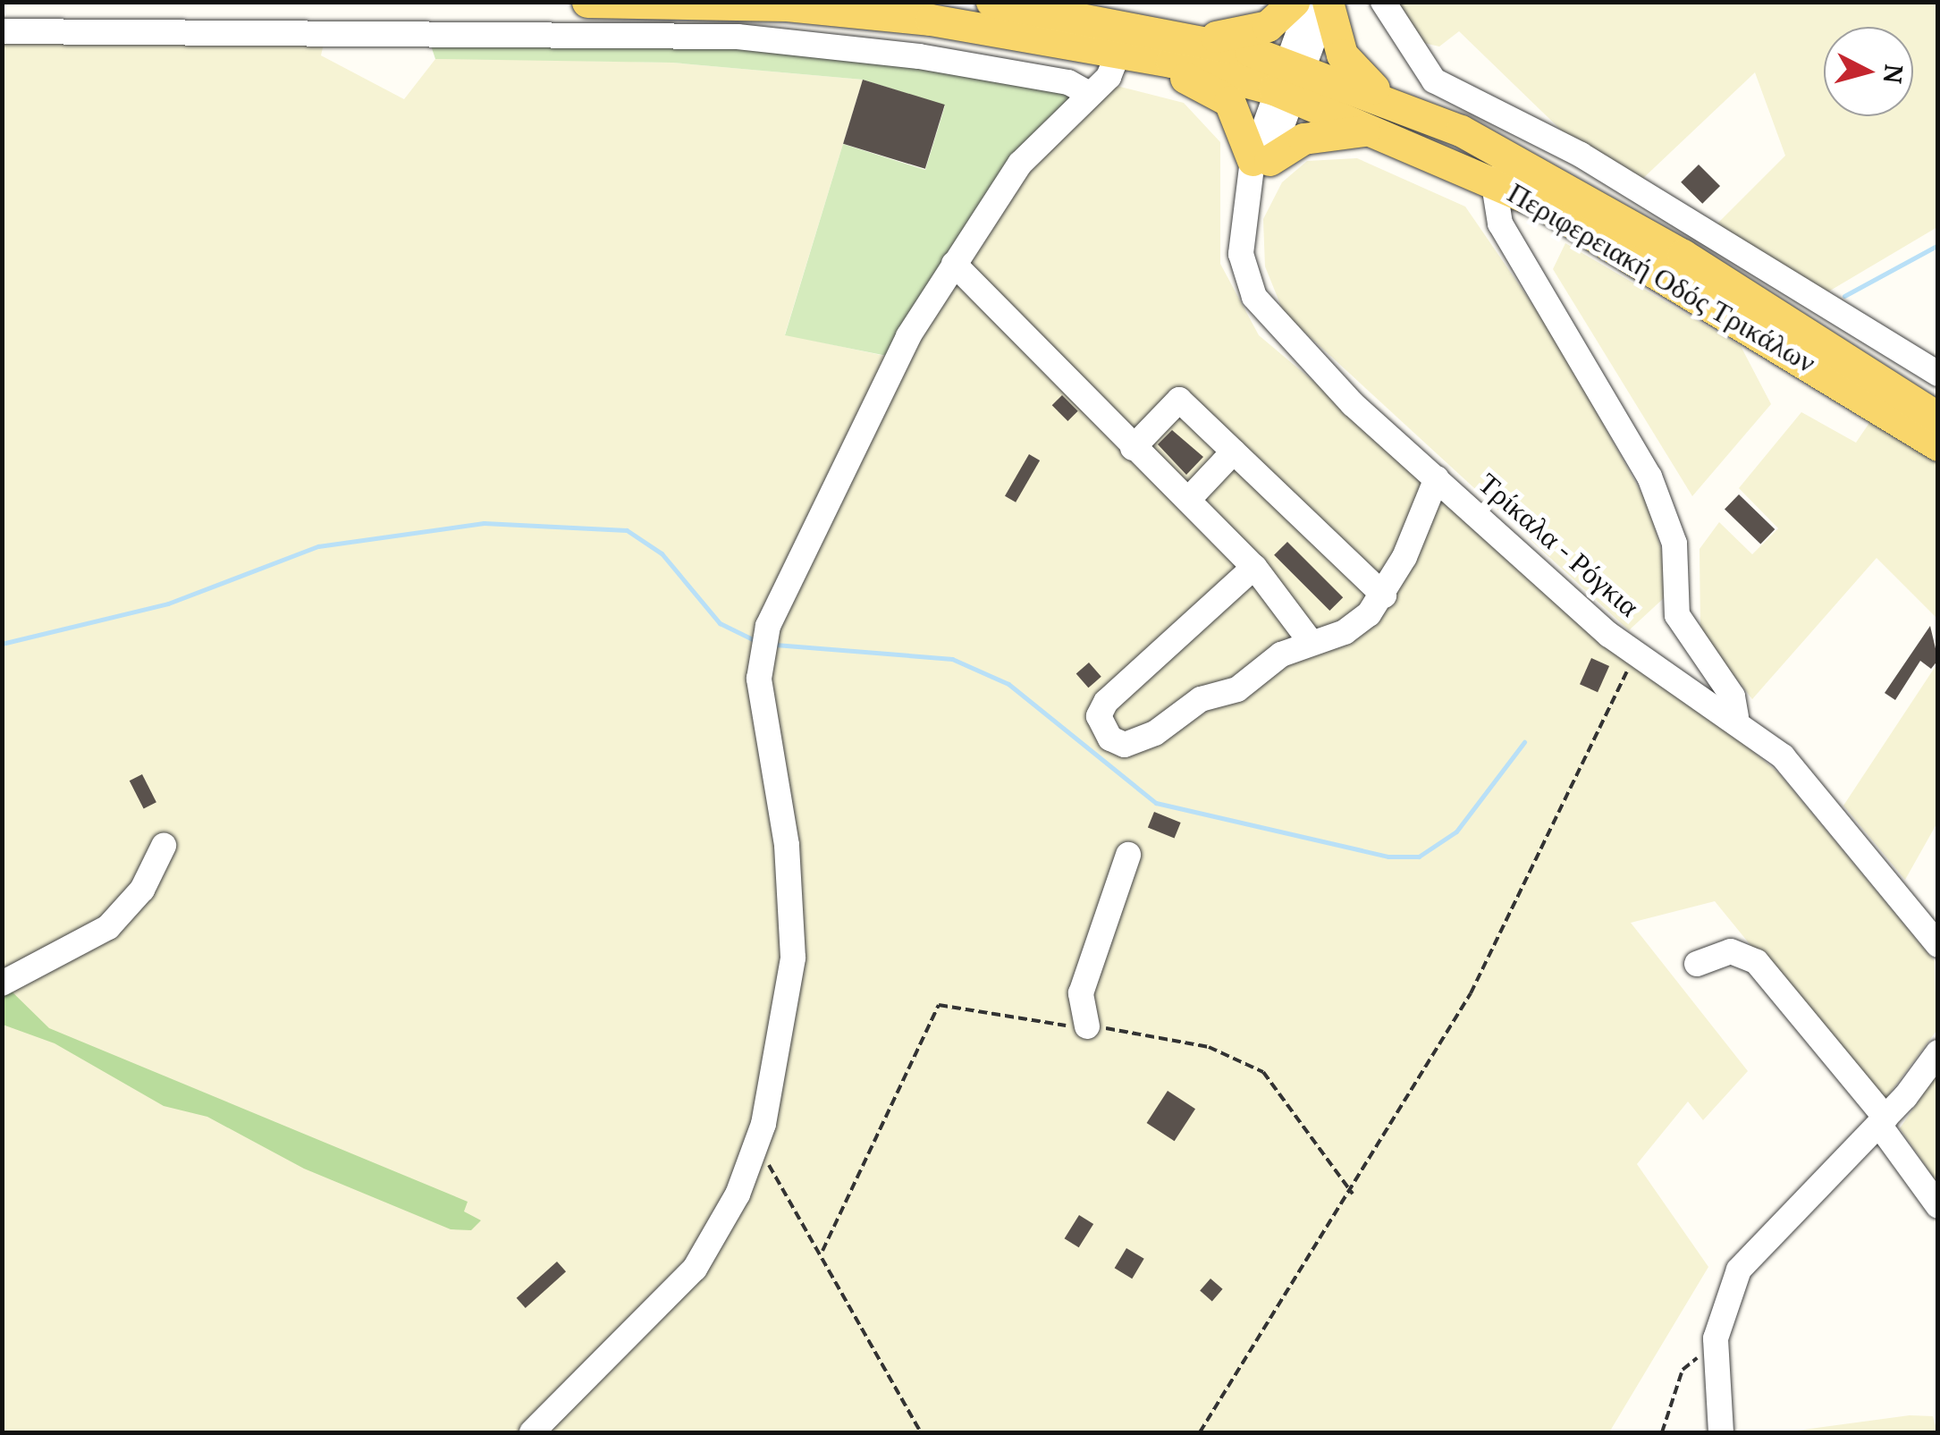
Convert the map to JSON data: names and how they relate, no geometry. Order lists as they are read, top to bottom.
{
  "streets": {
    "main road": ["Περιφερειακή Οδός Τρικάλων"],
    "street": ["Τρίκαλα - Ρόγκια"]
  },
  "crossings": [
    ["Περιφερειακή Οδός Τρικάλων", "Τρίκαλα - Ρόγκια"]
  ],
  "north": "right"
}
